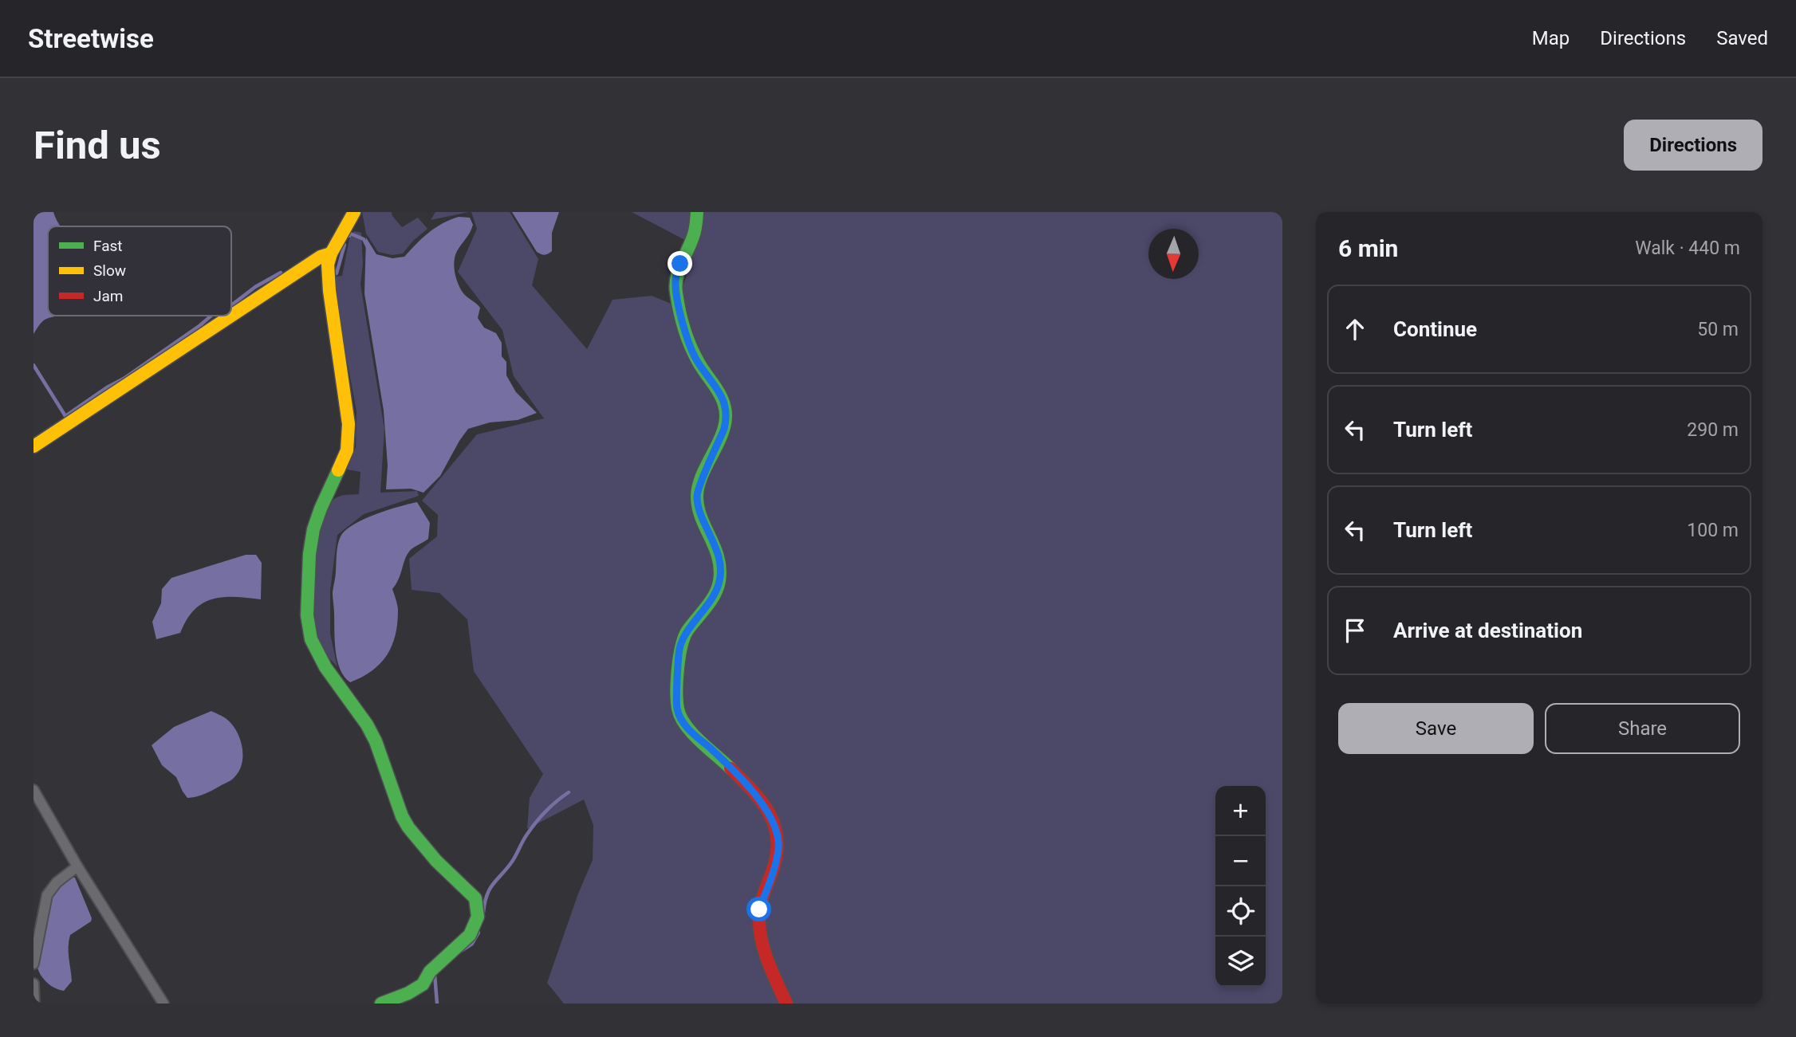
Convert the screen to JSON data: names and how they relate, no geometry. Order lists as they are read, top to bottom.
{
  "legend": ["Fast", "Slow", "Jam"],
  "north": "bottom",
  "page": {
    "header": "Streetwise",
    "nav": ["Map", "Directions", "Saved"],
    "buttons": [
      "Directions",
      ["Save", "Share"]
    ],
    "title": "Find us",
    "heading": ["6 min", "Walk · 440 m"],
    "list": [
      ["Continue", "50 m"],
      ["Turn left", "290 m"],
      ["Turn left", "100 m"],
      "Arrive at destination"
    ],
    "map_buttons": ["+", "−"]
  }
}
